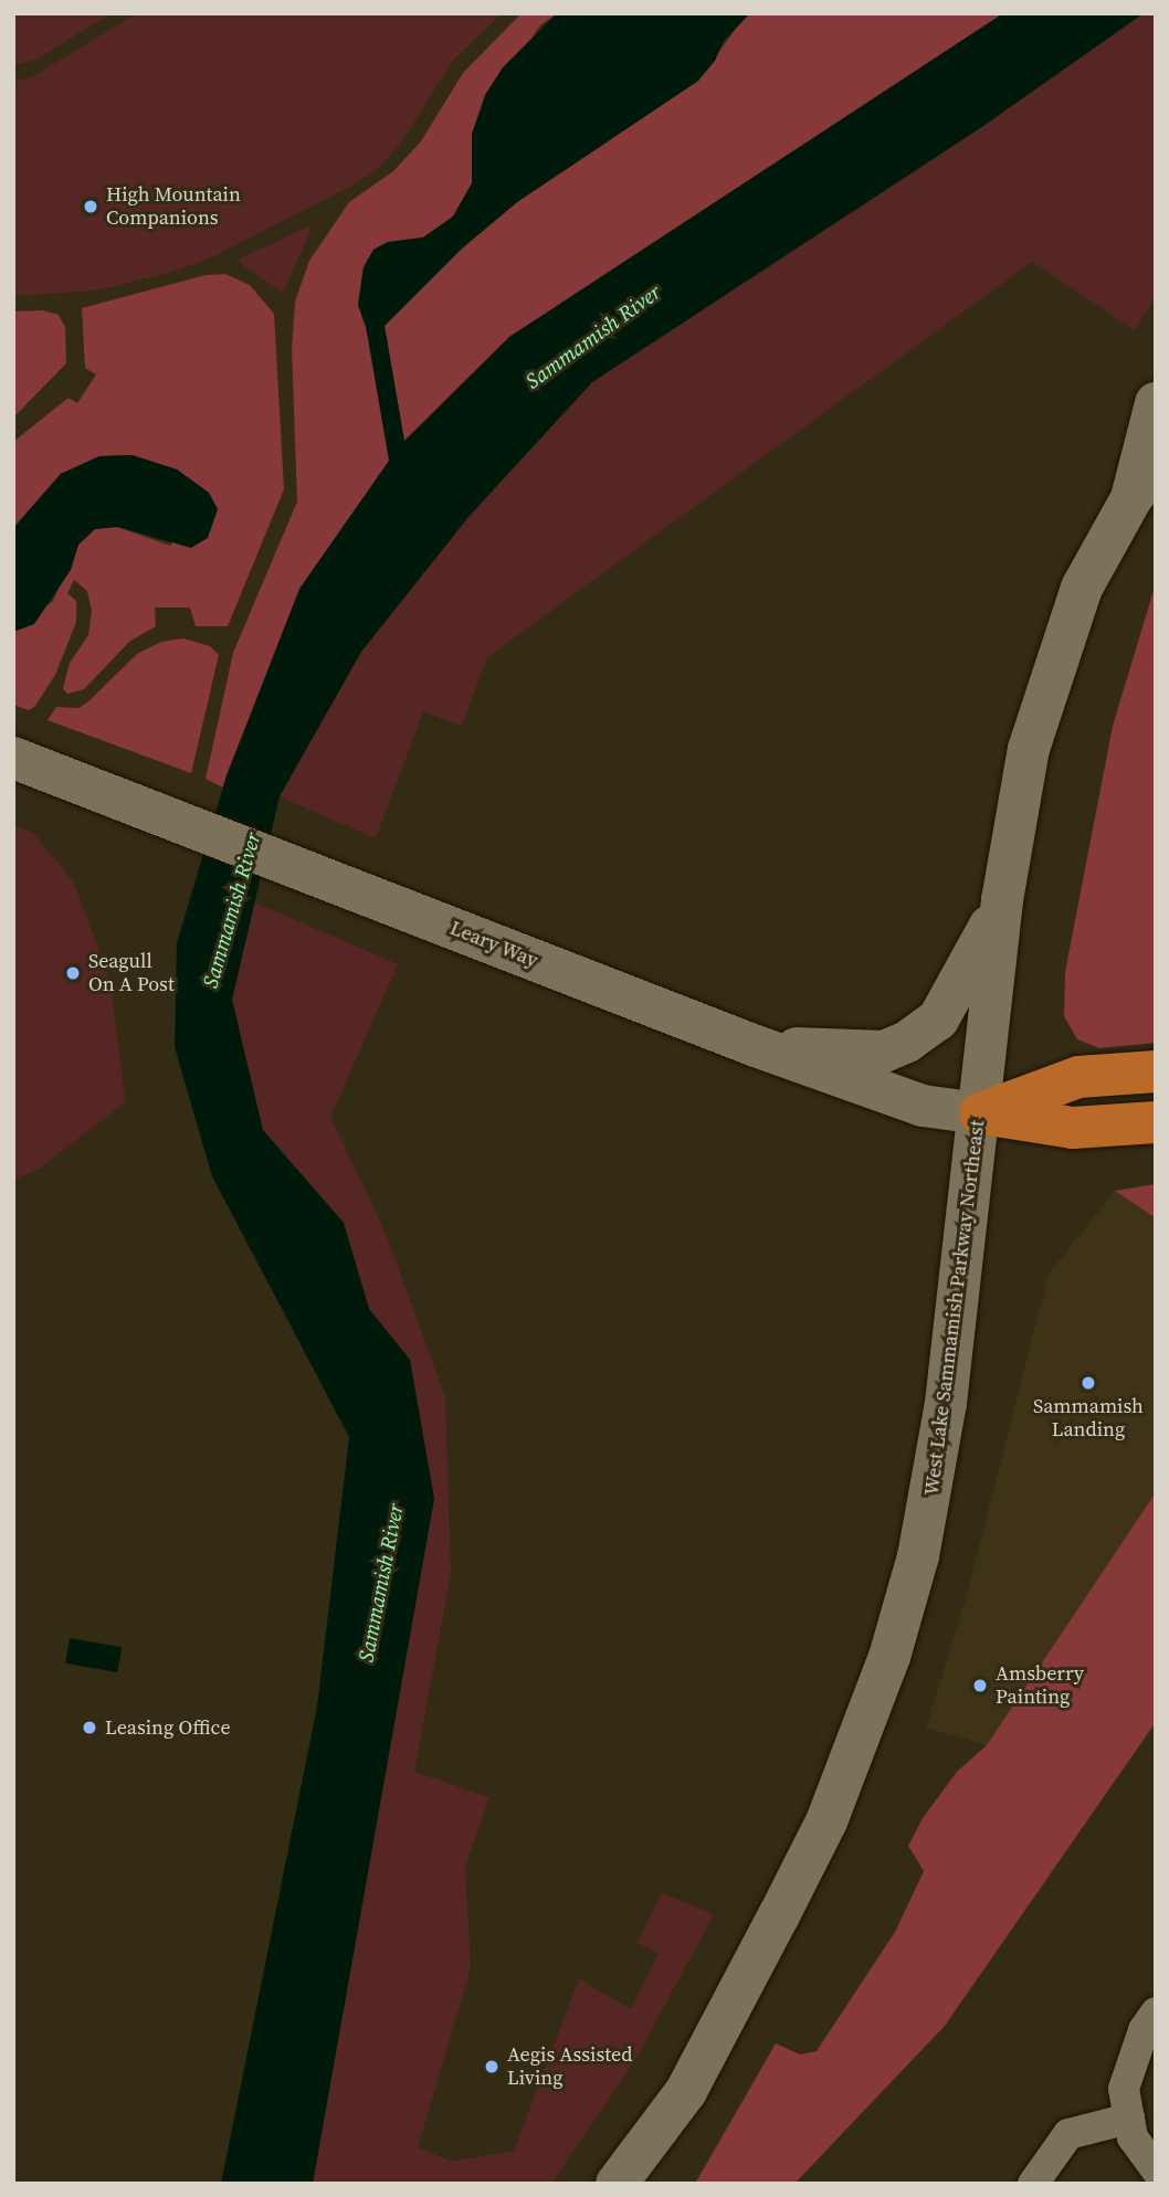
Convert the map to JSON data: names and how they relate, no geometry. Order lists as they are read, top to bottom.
{
  "streets": {
    "main road": ["Leary Way", "West Lake Sammamish Parkway Northeast"]
  },
  "crossings": [
    ["Leary Way", "West Lake Sammamish Parkway Northeast"]
  ],
  "water": ["Sammamish River"],
  "places": [
    "High Mountain Companions",
    "Seagull On A Post",
    "Sammamish Landing",
    "Amsberry Painting",
    "Leasing Office",
    "Aegis Assisted Living"
  ]
}
